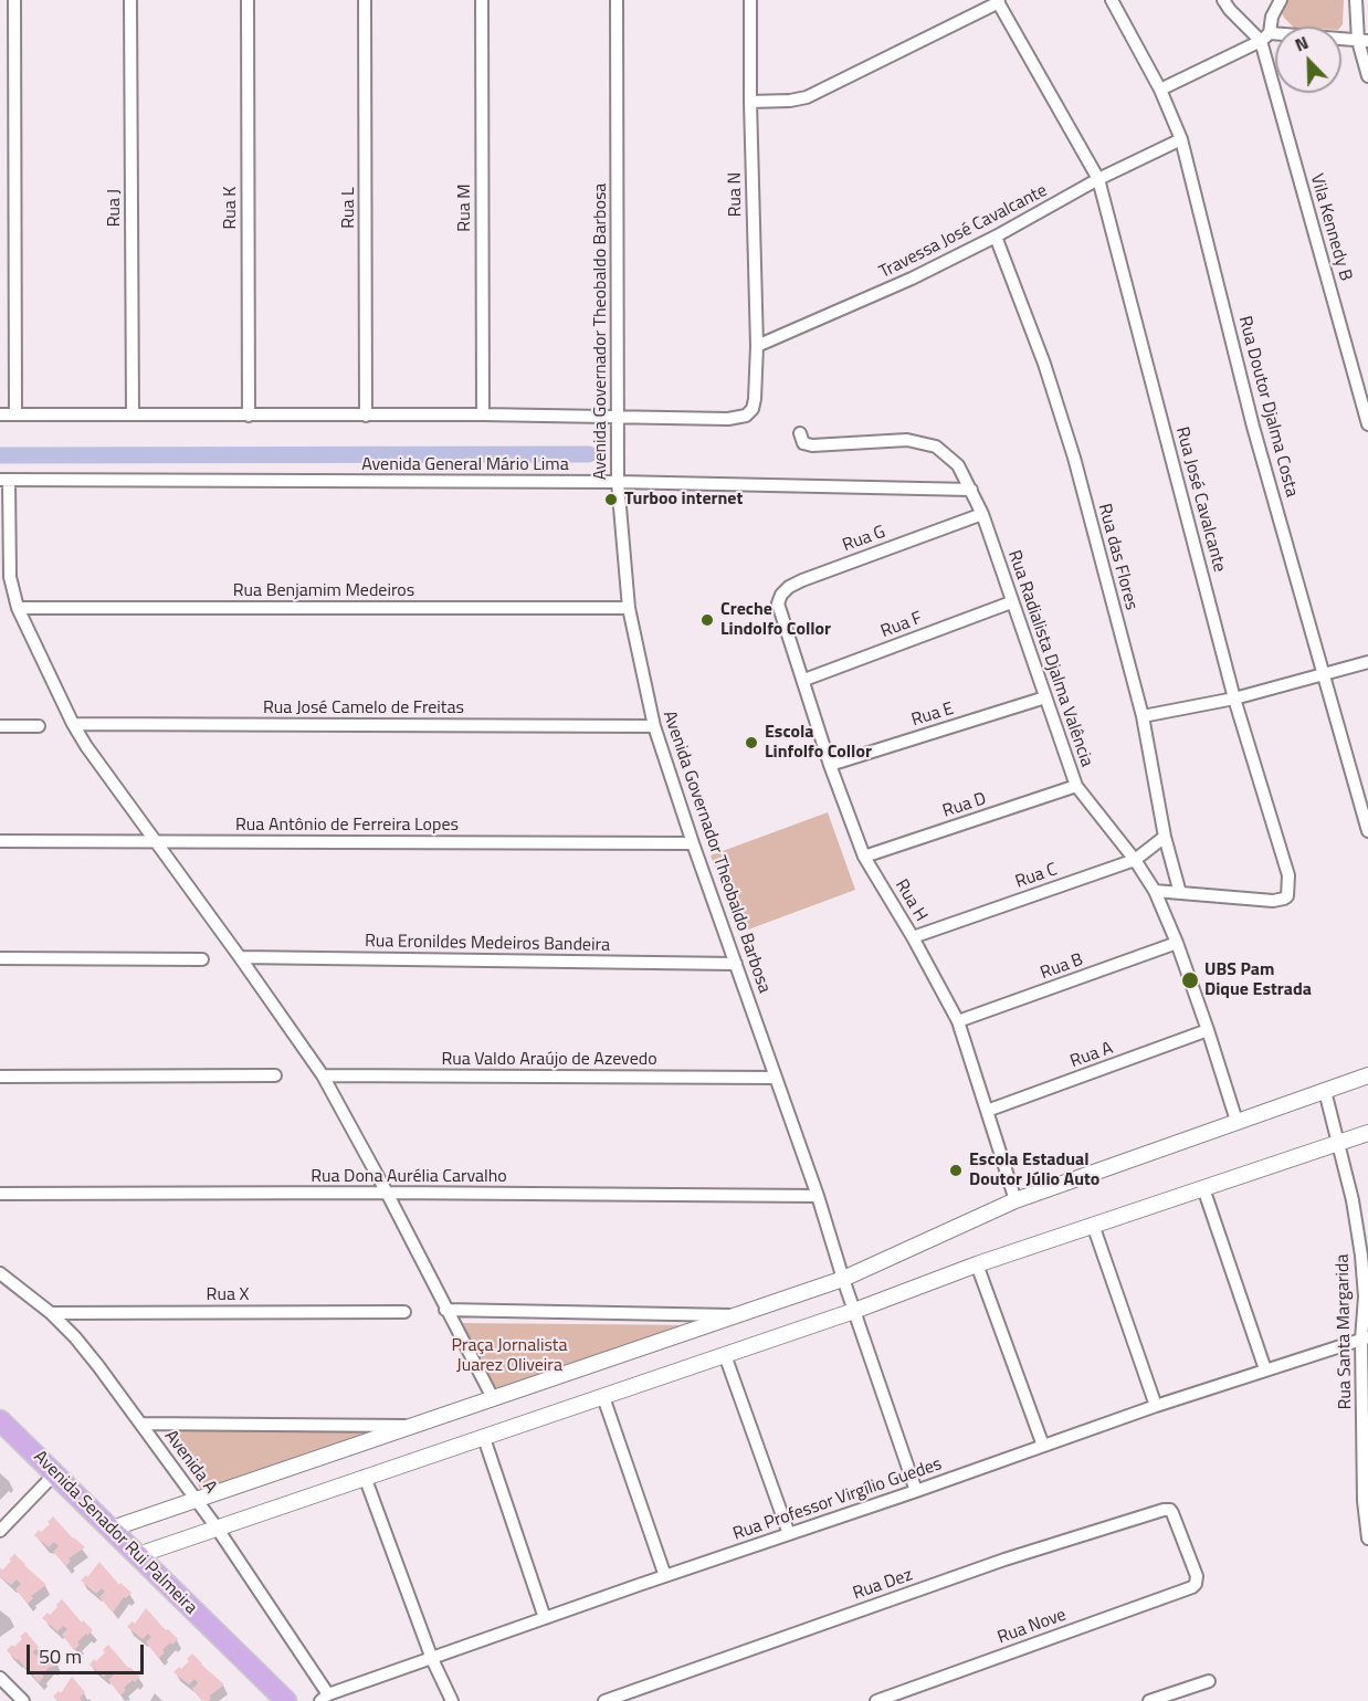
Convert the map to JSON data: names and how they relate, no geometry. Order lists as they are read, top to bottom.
{
  "streets": {
    "main road": ["Avenida Senador Rui Palmeira"],
    "street": [
      "Rua N",
      "Rua J",
      "Rua K",
      "Rua L",
      "Rua M",
      "Vila Kennedy B",
      "Travessa José Cavalcante",
      "Avenida Governador Theobaldo Barbosa",
      "Rua Doutor Djalma Costa",
      "Avenida General Mário Lima",
      "Rua José Cavalcante",
      "Rua G",
      "Rua das Flores",
      "Rua Benjamim Medeiros",
      "Rua F",
      "Rua Radialista Djalma Valência",
      "Rua José Camelo de Freitas",
      "Rua E",
      "Rua D",
      "Rua Antônio de Ferreira Lopes",
      "Rua C",
      "Rua H",
      "Rua Eronildes Medeiros Bandeira",
      "Rua B",
      "Rua A",
      "Rua Valdo Araújo de Azevedo",
      "Rua Dona Aurélia Carvalho",
      "Rua X",
      "Rua Santa Margarida",
      "Avenida A",
      "Rua Professor Virgílio Guedes",
      "Rua Dez",
      "Rua Nove"
    ]
  },
  "crossings": [
    ["Rua N", "Travessa José Cavalcante"],
    ["Rua N", "Avenida Governador Theobaldo Barbosa"],
    ["Travessa José Cavalcante", "Rua Doutor Djalma Costa"],
    ["Travessa José Cavalcante", "Rua José Cavalcante"],
    ["Travessa José Cavalcante", "Rua das Flores"],
    ["Avenida Governador Theobaldo Barbosa", "Avenida General Mário Lima"],
    ["Avenida Governador Theobaldo Barbosa", "Rua Benjamim Medeiros"],
    ["Avenida Governador Theobaldo Barbosa", "Rua José Camelo de Freitas"],
    ["Avenida Governador Theobaldo Barbosa", "Rua Antônio de Ferreira Lopes"],
    ["Avenida Governador Theobaldo Barbosa", "Rua Eronildes Medeiros Bandeira"],
    ["Avenida Governador Theobaldo Barbosa", "Rua Valdo Araújo de Azevedo"],
    ["Avenida Governador Theobaldo Barbosa", "Rua Dona Aurélia Carvalho"],
    ["Avenida Governador Theobaldo Barbosa", "Rua Professor Virgílio Guedes"],
    ["Avenida General Mário Lima", "Rua Radialista Djalma Valência"],
    ["Rua José Cavalcante", "Rua das Flores"],
    ["Rua José Cavalcante", "Rua Radialista Djalma Valência"],
    ["Rua G", "Rua Radialista Djalma Valência"],
    ["Rua G", "Rua H"],
    ["Rua das Flores", "Rua C"],
    ["Rua F", "Rua Radialista Djalma Valência"],
    ["Rua F", "Rua H"],
    ["Rua Radialista Djalma Valência", "Rua E"],
    ["Rua Radialista Djalma Valência", "Rua D"],
    ["Rua Radialista Djalma Valência", "Rua C"],
    ["Rua Radialista Djalma Valência", "Rua B"],
    ["Rua Radialista Djalma Valência", "Rua A"],
    ["Rua E", "Rua H"],
    ["Rua D", "Rua H"],
    ["Rua C", "Rua H"],
    ["Rua H", "Rua B"],
    ["Rua H", "Rua A"],
    ["Rua X", "Avenida A"],
    ["Rua Santa Margarida", "Rua Professor Virgílio Guedes"],
    ["Avenida A", "Rua Professor Virgílio Guedes"],
    ["Rua Dez", "Rua Nove"]
  ],
  "parks": ["Praça Jornalista Juarez Oliveira"],
  "places": [
    "Turboo internet",
    "Creche Lindolfo Collor",
    "Escola Linfolfo Collor",
    "UBS Pam Dique Estrada",
    "Escola Estadual Doutor Júlio Auto"
  ],
  "scale_bar": "50 m",
  "north": "top left"
}
